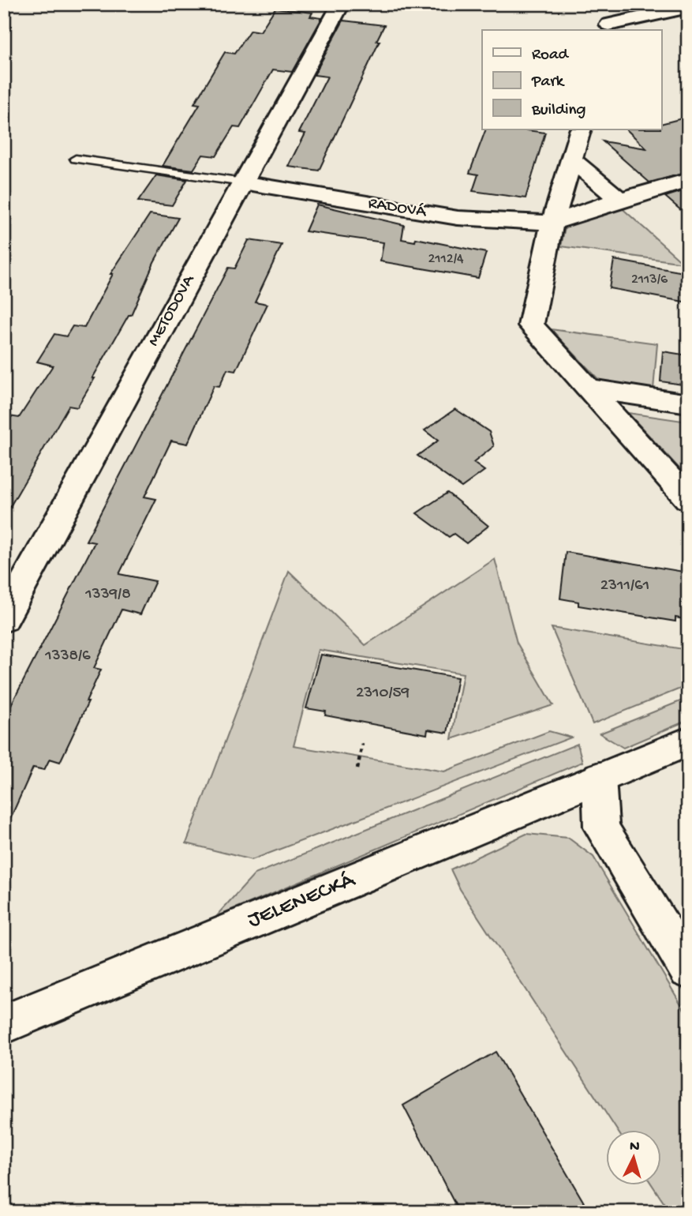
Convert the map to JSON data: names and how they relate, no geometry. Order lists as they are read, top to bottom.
{
  "streets": {
    "street": ["RADOVÁ", "METODOVA", "JELENECKÁ"]
  },
  "crossings": [
    ["RADOVÁ", "METODOVA"]
  ],
  "house_numbers": [
    "2112/4",
    "2113/6",
    "2311/61",
    "1339/8",
    "1338/6",
    "2310/59"
  ],
  "legend": ["Road", "Park", "Building"],
  "north": "top"
}
